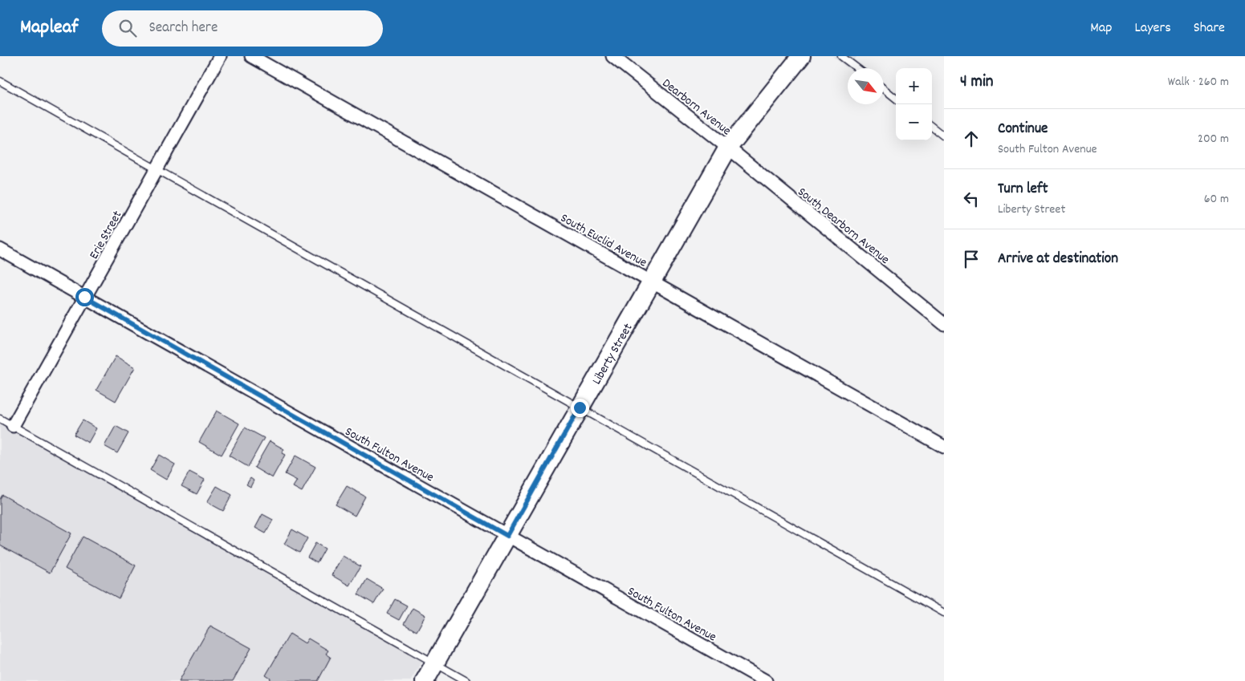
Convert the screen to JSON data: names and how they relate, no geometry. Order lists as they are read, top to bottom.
{
  "streets": {
    "street": [
      "Dearborn Avenue",
      "South Dearborn Avenue",
      "Erie Street",
      "South Euclid Avenue",
      "Liberty Street",
      "South Fulton Avenue"
    ]
  },
  "crossings": [
    ["Dearborn Avenue", "South Dearborn Avenue"],
    ["Dearborn Avenue", "Liberty Street"],
    ["South Dearborn Avenue", "Liberty Street"],
    ["Erie Street", "South Fulton Avenue"],
    ["South Euclid Avenue", "Liberty Street"],
    ["Liberty Street", "South Fulton Avenue"]
  ],
  "north": "bottom right",
  "page": {
    "header": "Mapleaf",
    "search": "Search here",
    "nav": ["Map", "Layers", "Share"],
    "heading": ["4 min", "Walk · 260 m"],
    "map_buttons": ["+", "−"],
    "list": [
      ["Continue", "South Fulton Avenue", "200 m"],
      ["Turn left", "Liberty Street", "60 m"],
      "Arrive at destination"
    ]
  }
}
